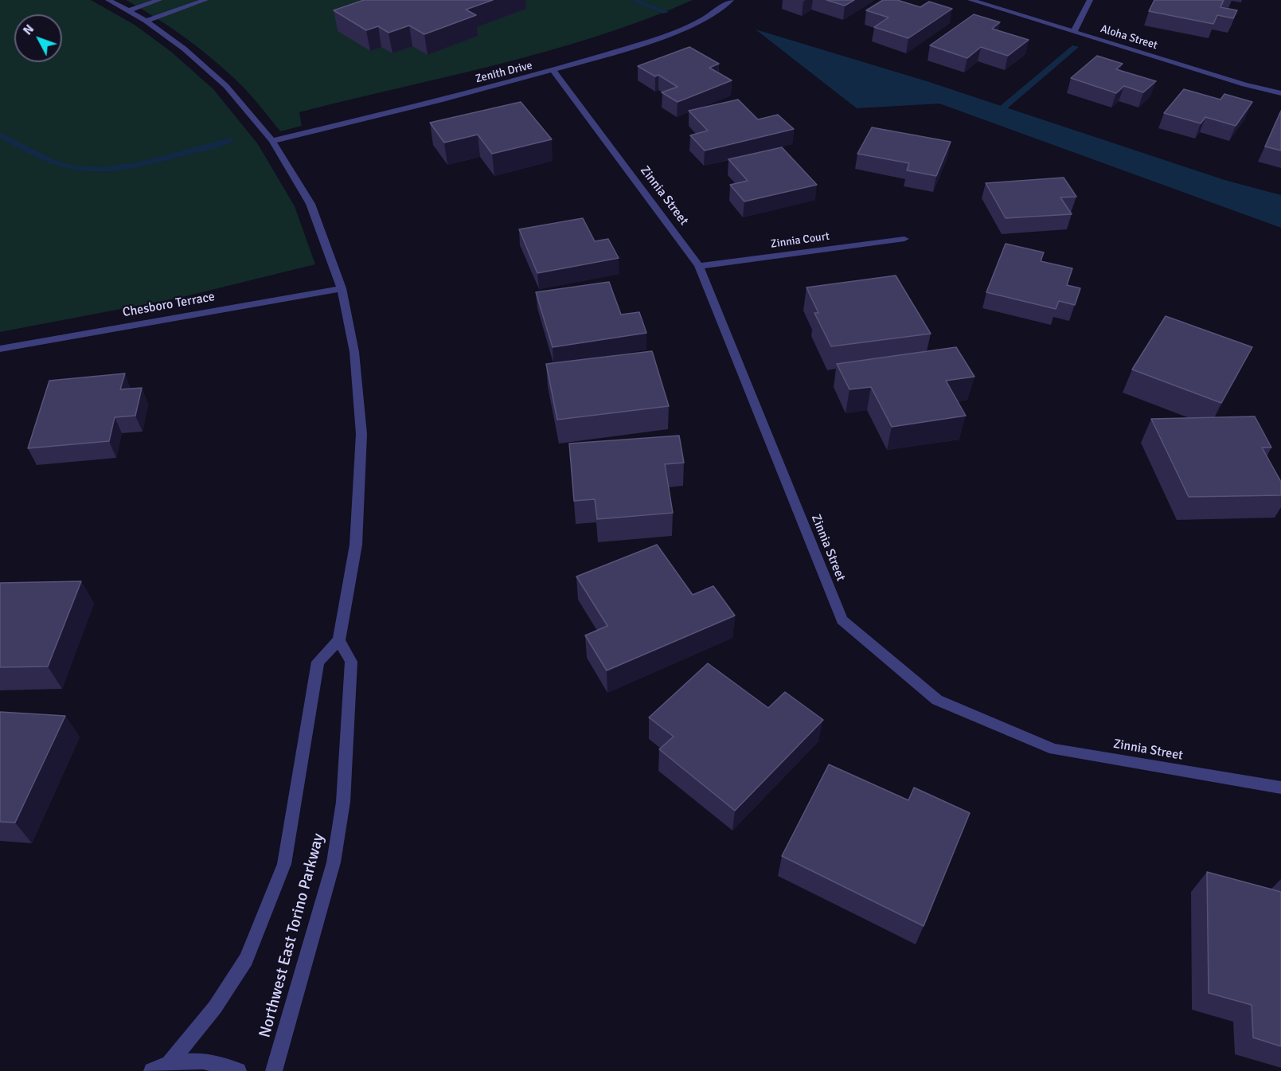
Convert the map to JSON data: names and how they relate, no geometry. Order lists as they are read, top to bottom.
{
  "streets": {
    "street": [
      "Aloha Street",
      "Zenith Drive",
      "Zinnia Street",
      "Zinnia Court",
      "Chesboro Terrace",
      "Northwest East Torino Parkway"
    ]
  },
  "crossings": [
    ["Zenith Drive", "Zinnia Street"],
    ["Zinnia Street", "Zinnia Court"]
  ],
  "north": "top left"
}
